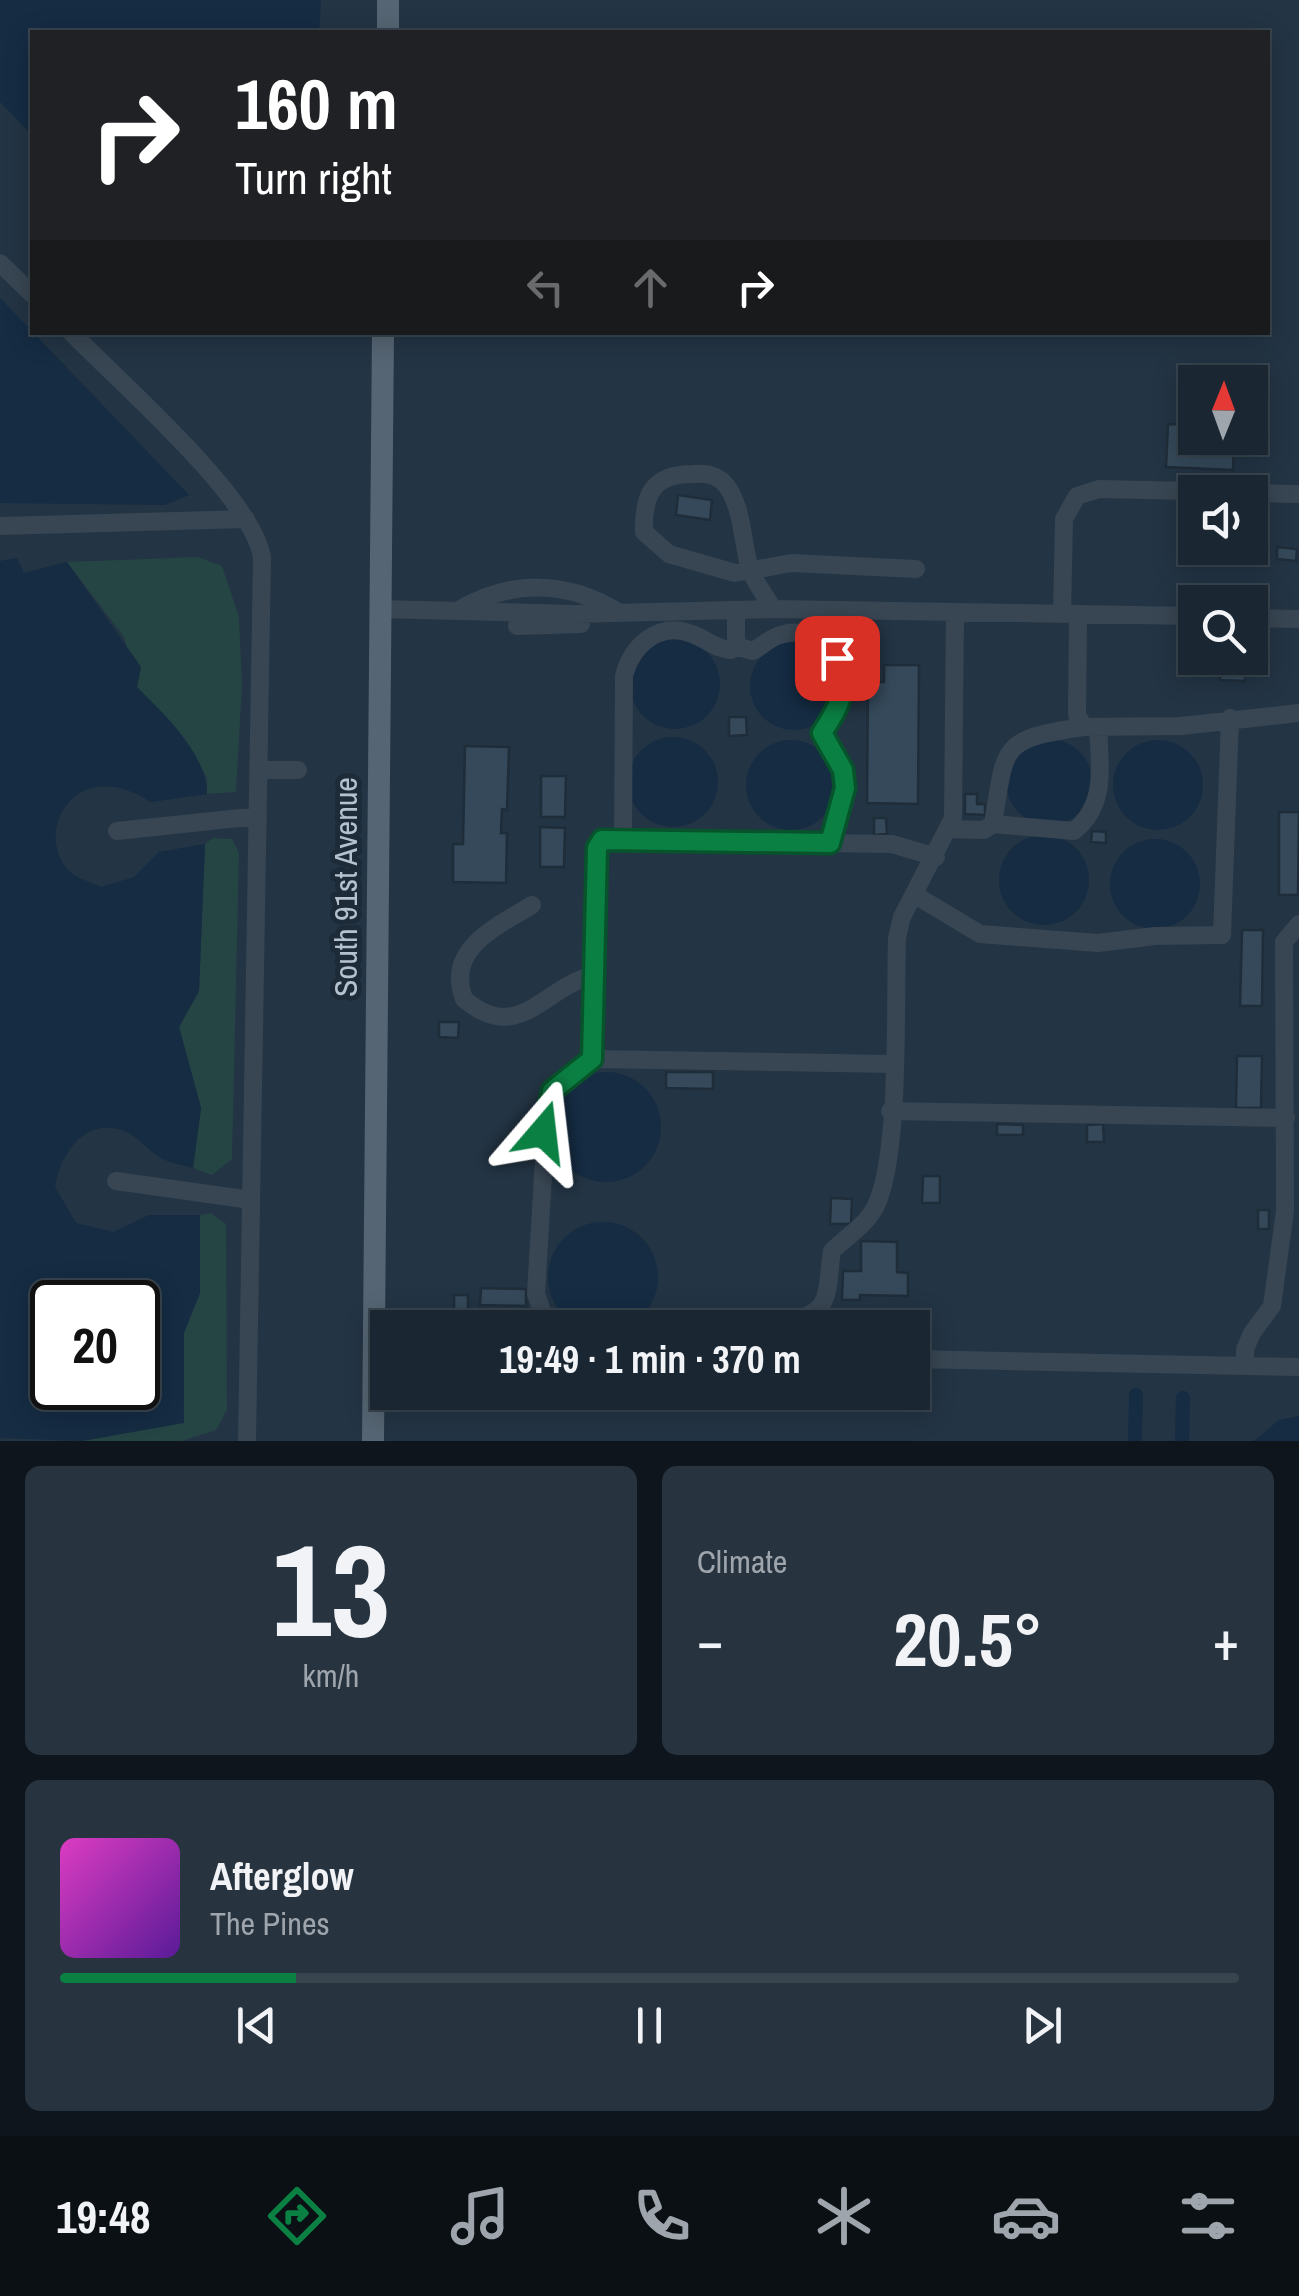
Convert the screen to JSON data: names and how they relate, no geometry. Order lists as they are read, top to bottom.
{
  "streets": {
    "main road": ["South 91st Avenue"]
  },
  "north": "top",
  "page": {
    "turn": ["160 m", "Turn right"],
    "limit": "20",
    "trip": "19:49 · 1 min · 370 m",
    "tile": [
      ["13", "km/h"],
      "Climate"
    ],
    "heat": ["−", "20.5°", "+"],
    "song": ["Afterglow", "The Pines"],
    "tabs": "19:48"
  }
}
